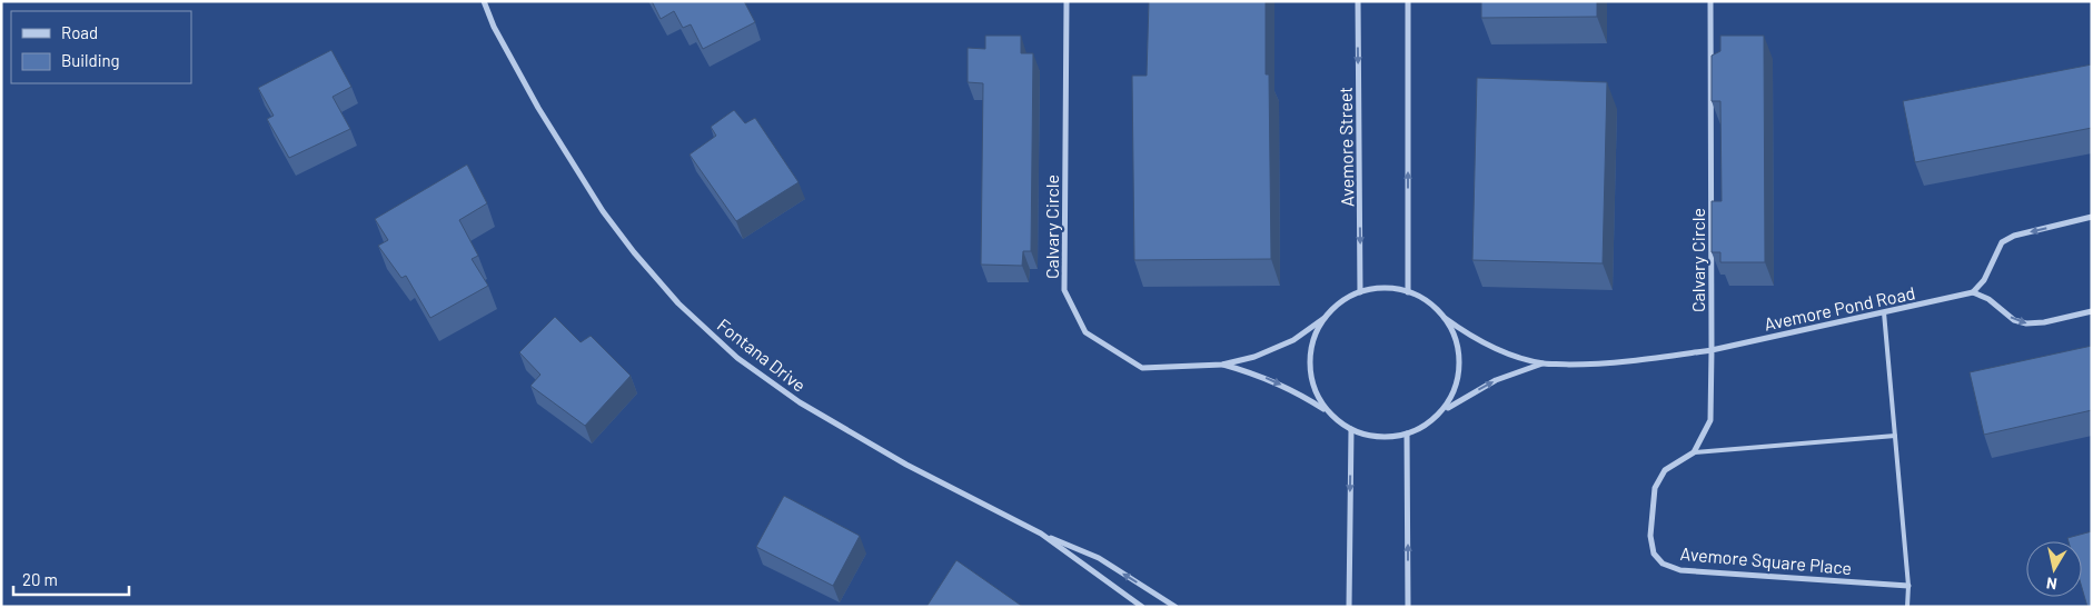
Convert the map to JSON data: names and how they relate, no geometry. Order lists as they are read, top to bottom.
{
  "streets": {
    "street": [
      "Avemore Street",
      "Calvary Circle",
      "Avemore Pond Road",
      "Fontana Drive",
      "Avemore Square Place"
    ]
  },
  "crossings": [
    ["Avemore Street", "Calvary Circle"],
    ["Calvary Circle", "Avemore Pond Road"]
  ],
  "legend": ["Road", "Building"],
  "scale_bar": "20 m",
  "north": "bottom"
}
